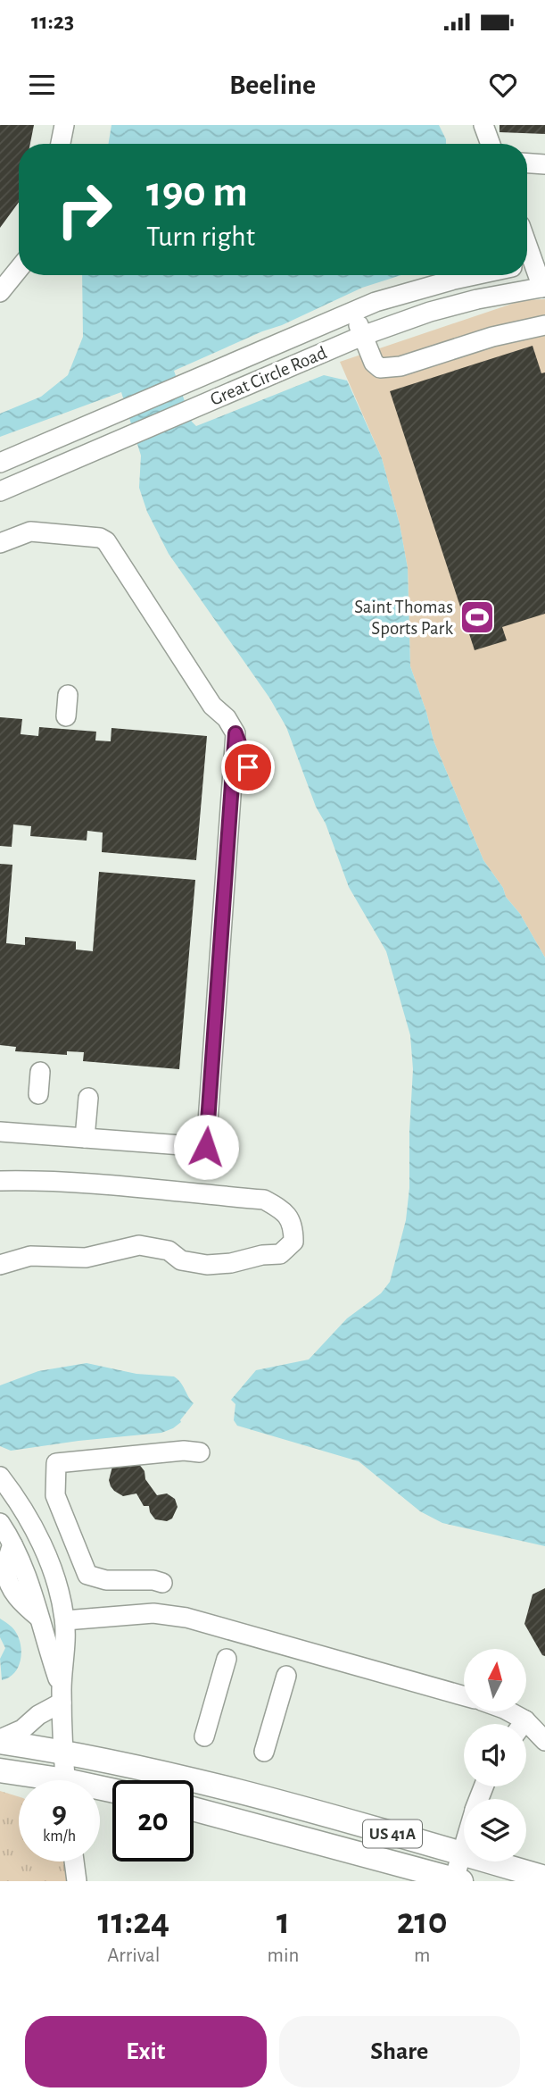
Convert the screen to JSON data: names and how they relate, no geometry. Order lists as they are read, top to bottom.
{
  "streets": {
    "main road": ["US 41A"],
    "street": ["Great Circle Road"]
  },
  "places": {
    "sports": ["Saint Thomas Sports Park"]
  },
  "north": "top",
  "page": {
    "status": "11:23",
    "header": "Beeline",
    "turn": ["190 m", "Turn right"],
    "speed": "9 km/h",
    "limit": "20",
    "eta": [
      "11:24",
      "Arrival",
      "1",
      "min",
      "210",
      "m"
    ],
    "buttons": ["Exit", "Share"]
  }
}
